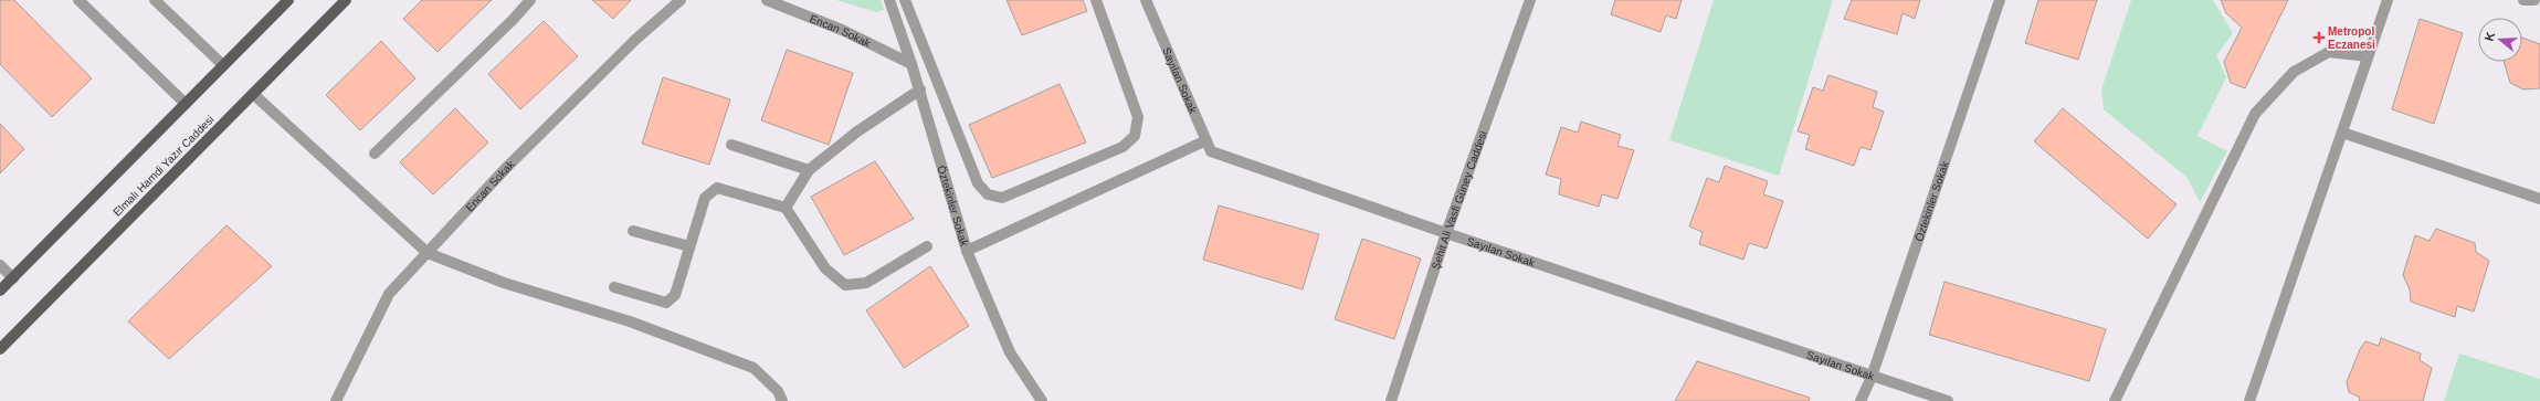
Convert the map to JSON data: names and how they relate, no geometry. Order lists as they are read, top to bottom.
{
  "streets": {
    "main road": ["Elmalı Hamdi Yazır Caddesi"],
    "street": [
      "Encan Sokak",
      "Sayılan Sokak",
      "Şehit Ali Vasfi Güney Caddesi",
      "Öztekinler Sokak"
    ]
  },
  "crossings": [
    ["Encan Sokak", "Öztekinler Sokak"],
    ["Sayılan Sokak", "Şehit Ali Vasfi Güney Caddesi"],
    ["Sayılan Sokak", "Öztekinler Sokak"]
  ],
  "places": {
    "health": ["Metropol Eczanesi"]
  },
  "north": "left"
}
